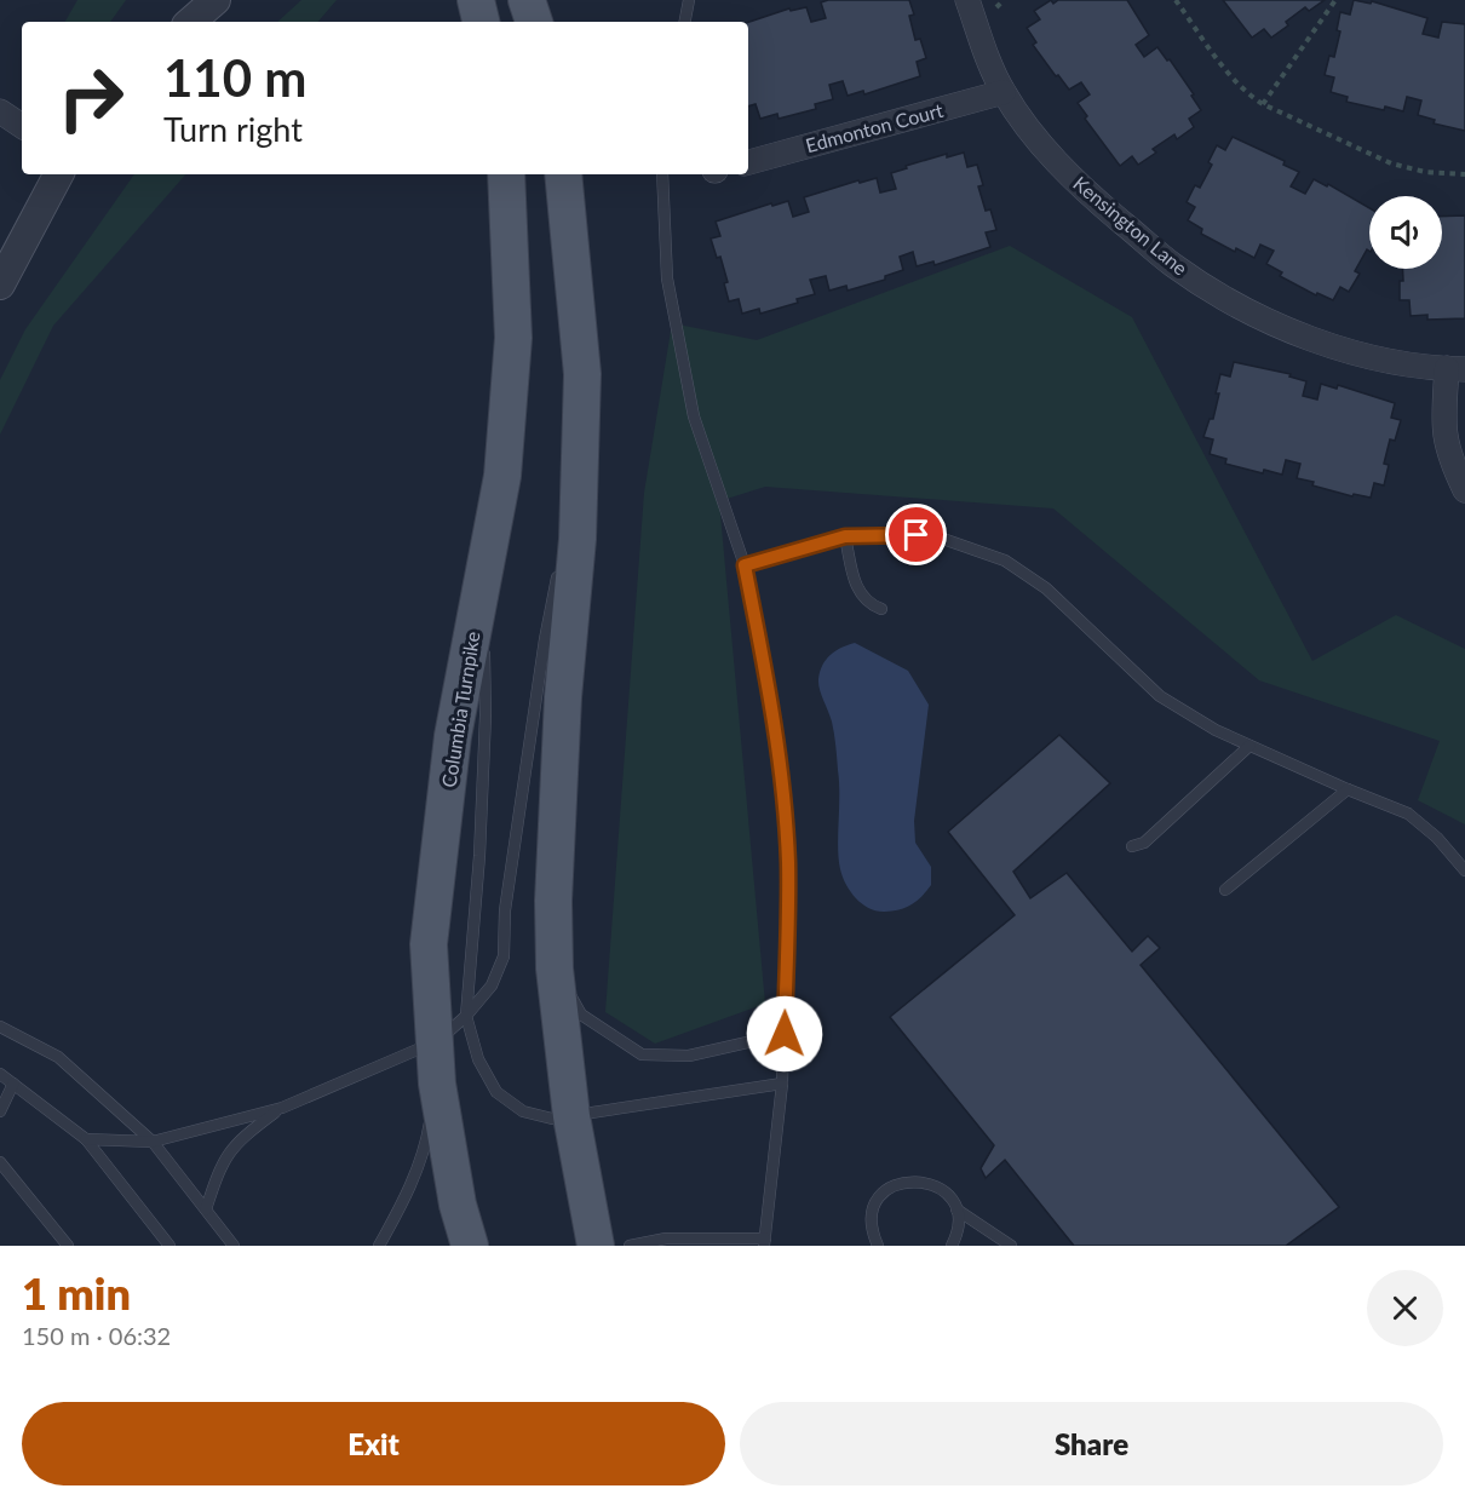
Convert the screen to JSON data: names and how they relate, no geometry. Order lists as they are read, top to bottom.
{
  "streets": {
    "main road": ["Columbia Turnpike"],
    "street": ["Edmonton Court", "Kensington Lane"]
  },
  "crossings": [
    ["Edmonton Court", "Kensington Lane"]
  ],
  "page": {
    "turn": ["110 m", "Turn right"],
    "heading": ["1 min", "150 m · 06:32"],
    "buttons": ["Exit", "Share"]
  }
}
